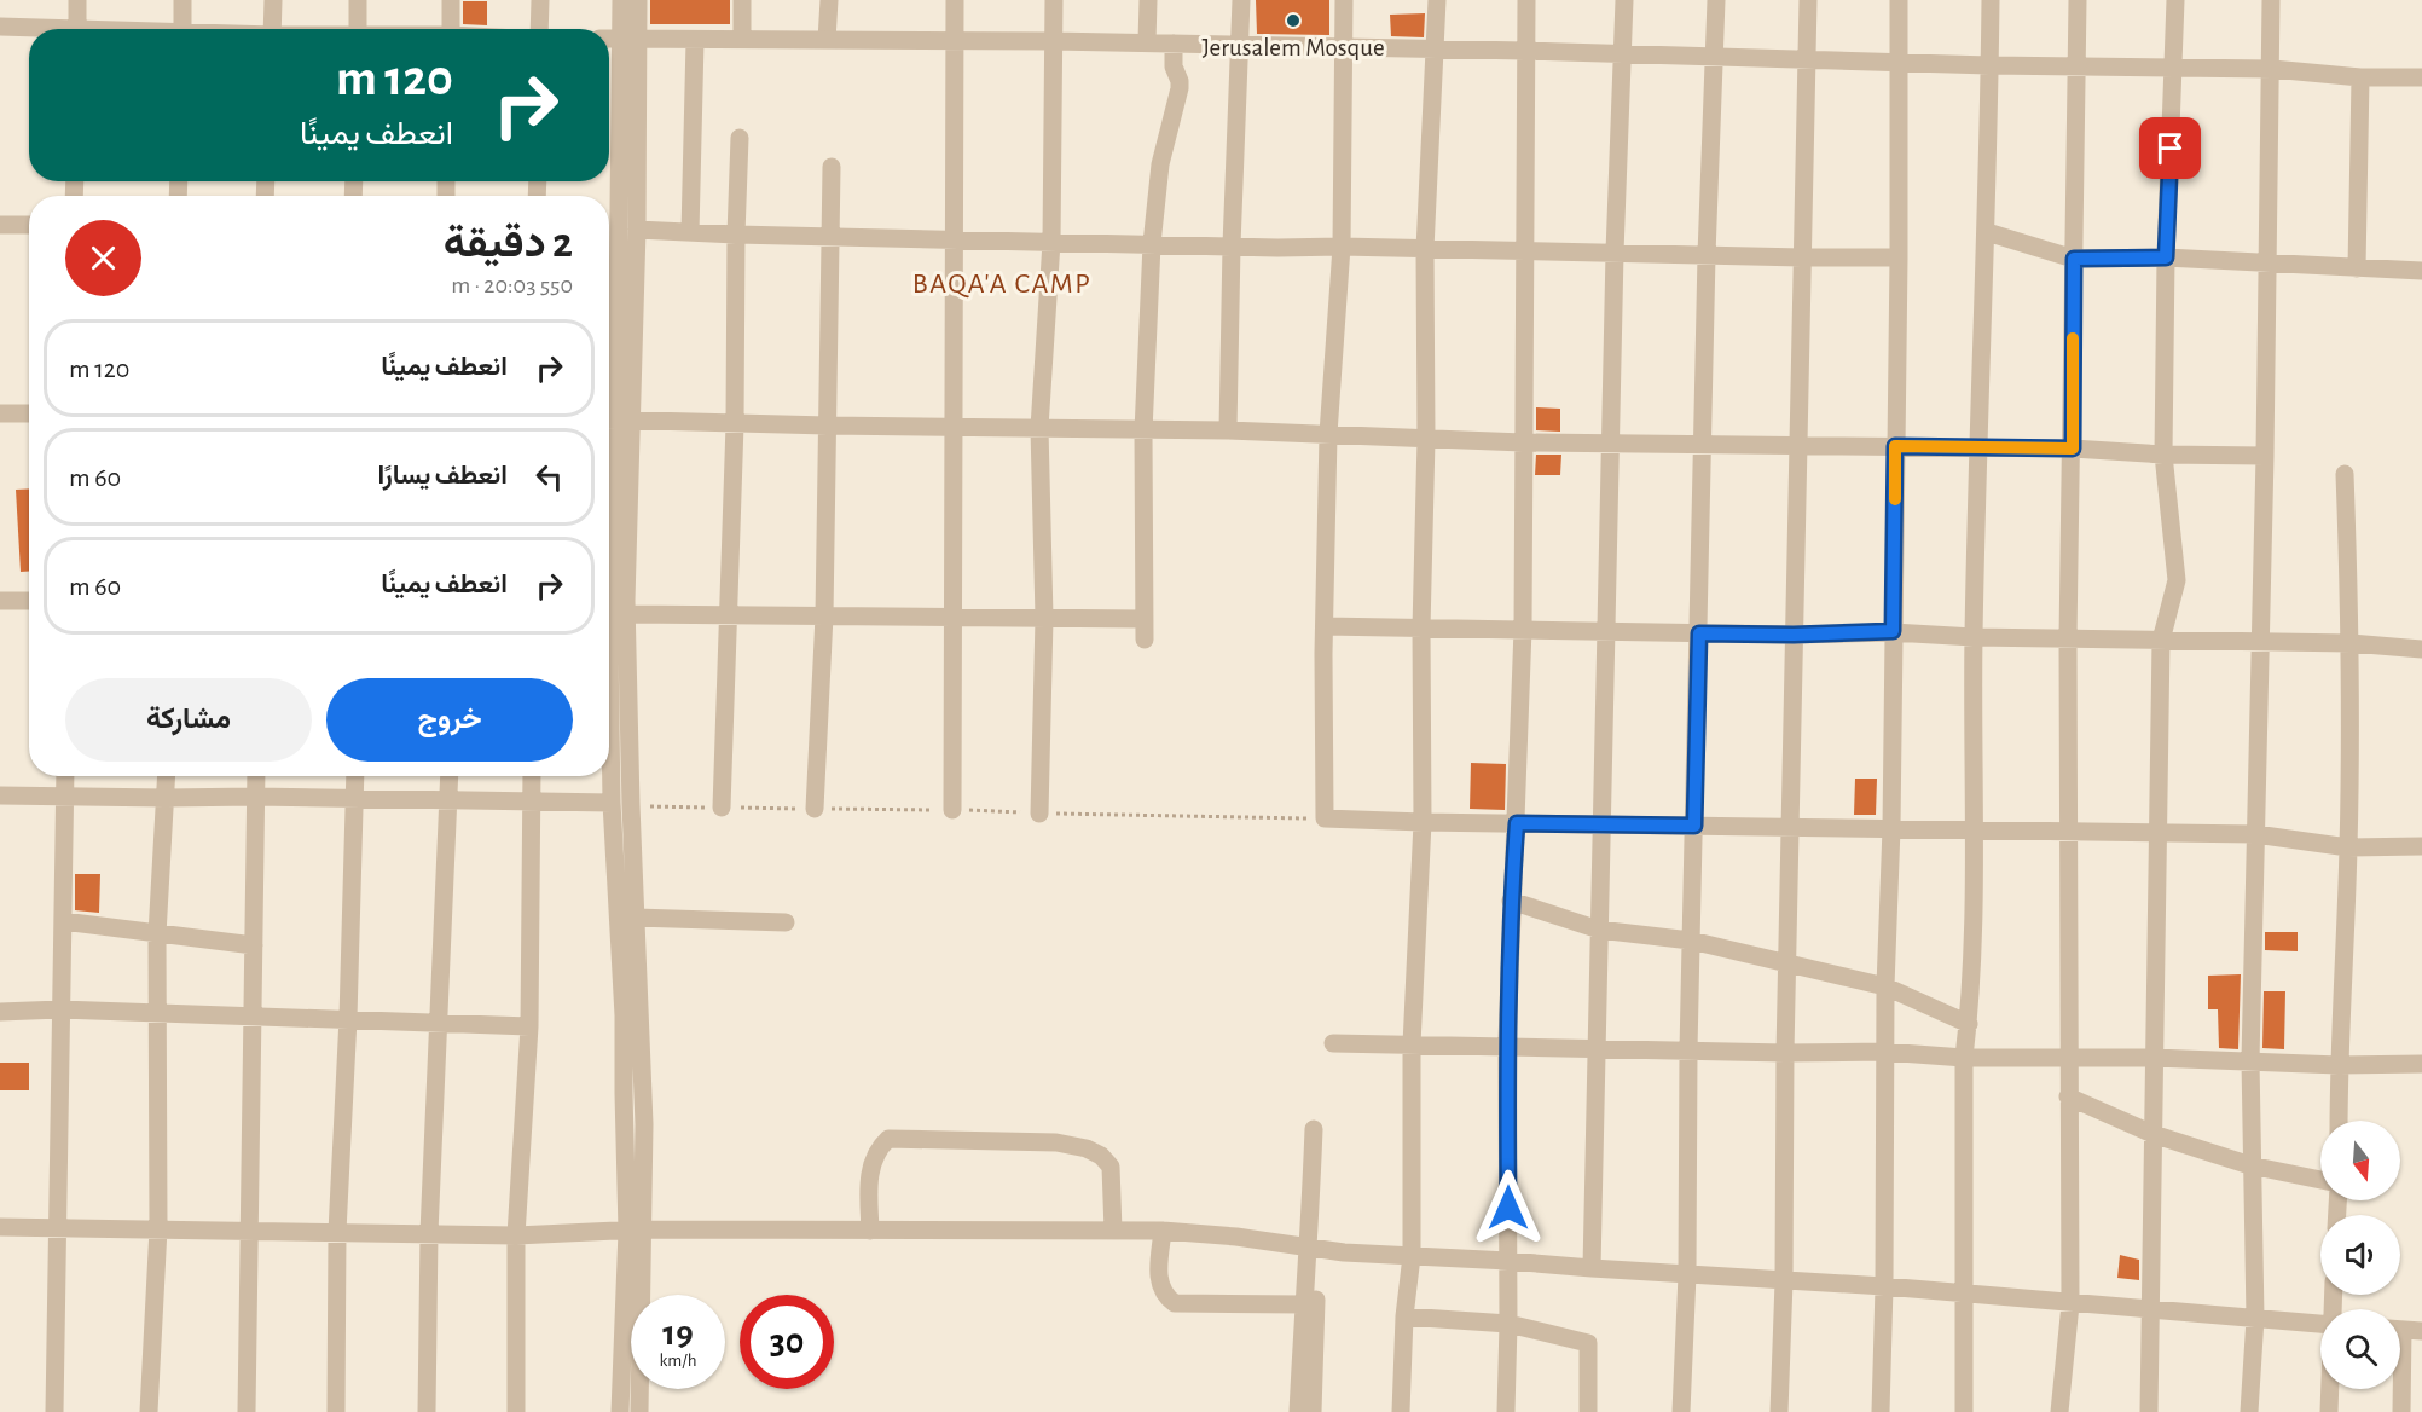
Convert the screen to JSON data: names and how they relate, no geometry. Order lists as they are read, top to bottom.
{
  "districts": ["BAQA'A CAMP"],
  "places": ["Jerusalem Mosque"],
  "north": "bottom",
  "page": {
    "turn": ["120 m", "انعطف يمينًا"],
    "heading": ["2 دقيقة", "550 m · 20:03"],
    "list": [
      {
        "name": "انعطف يمينًا",
        "value": "120 m"
      },
      {
        "name": "انعطف يسارًا",
        "value": "60 m"
      },
      {
        "name": "انعطف يمينًا",
        "value": "60 m"
      }
    ],
    "buttons": ["خروج", "مشاركة"],
    "speed": "19 km/h",
    "limit": "30"
  }
}
